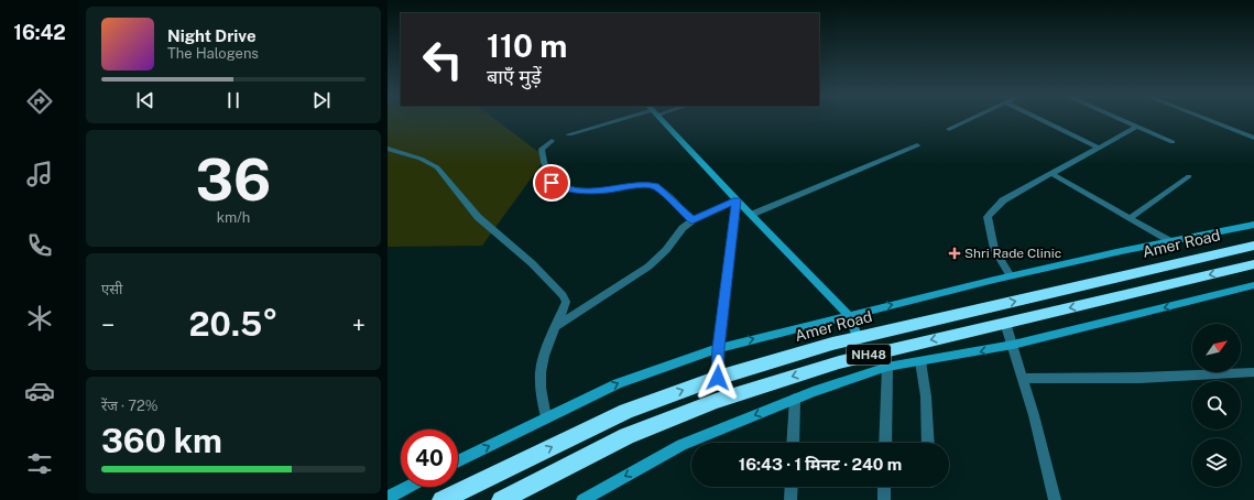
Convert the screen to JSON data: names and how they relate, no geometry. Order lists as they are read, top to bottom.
{
  "streets": {
    "highway": ["Amer Road", "NH48"]
  },
  "places": {
    "health": ["Shri Rade Clinic"]
  },
  "north": "top right",
  "page": {
    "tabs": "16:42",
    "turn": ["110 m", "बाएँ मुड़ें"],
    "song": ["Night Drive", "The Halogens"],
    "tile": [
      ["36", "km/h"],
      "एसी",
      ["रेंज · 72%", "360 km"]
    ],
    "heat": ["−", "20.5°", "+"],
    "limit": "40",
    "trip": "16:43 · 1 मिनट · 240 m"
  }
}
